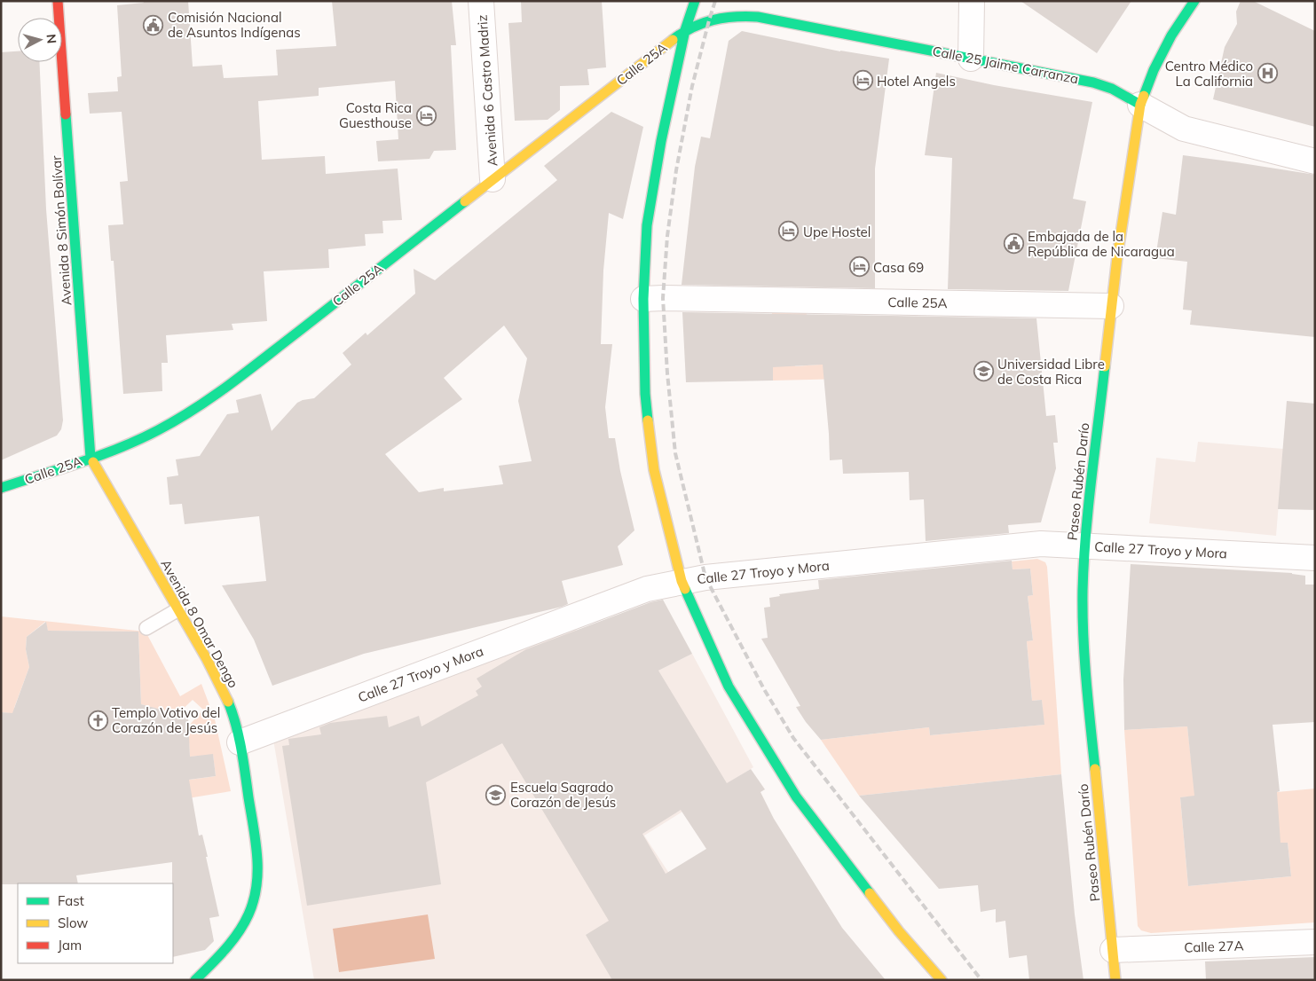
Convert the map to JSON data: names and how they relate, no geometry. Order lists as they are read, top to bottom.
{
  "streets": {
    "main road": [
      "Calle 25A",
      "Calle 25 Jaime Carranza",
      "Avenida 8 Simón Bolívar",
      "Paseo Rubén Darío",
      "Avenida 8 Omar Dengo"
    ],
    "street": ["Avenida 6 Castro Madriz", "Calle 27 Troyo y Mora", "Calle 27A"]
  },
  "crossings": [
    ["Calle 25A", "Calle 25 Jaime Carranza"],
    ["Calle 25A", "Avenida 6 Castro Madriz"],
    ["Calle 25A", "Avenida 8 Simón Bolívar"],
    ["Calle 25A", "Paseo Rubén Darío"],
    ["Calle 25A", "Avenida 8 Omar Dengo"],
    ["Calle 25 Jaime Carranza", "Paseo Rubén Darío"],
    ["Avenida 8 Simón Bolívar", "Avenida 8 Omar Dengo"],
    ["Paseo Rubén Darío", "Calle 27 Troyo y Mora"],
    ["Paseo Rubén Darío", "Calle 27A"],
    ["Calle 27 Troyo y Mora", "Avenida 8 Omar Dengo"]
  ],
  "places": {
    "public building": ["Comisión Nacional de Asuntos Indígenas", "Embajada de la República de Nicaragua"],
    "hospital": ["Centro Médico La California"],
    "hotel": [
      "Hotel Angels",
      "Costa Rica Guesthouse",
      "Upe Hostel",
      "Casa 69"
    ],
    "school or university": ["Universidad Libre de Costa Rica", "Escuela Sagrado Corazón de Jesús"],
    "church": ["Templo Votivo del Corazón de Jesús"]
  },
  "legend": ["Fast", "Slow", "Jam"],
  "north": "right"
}
